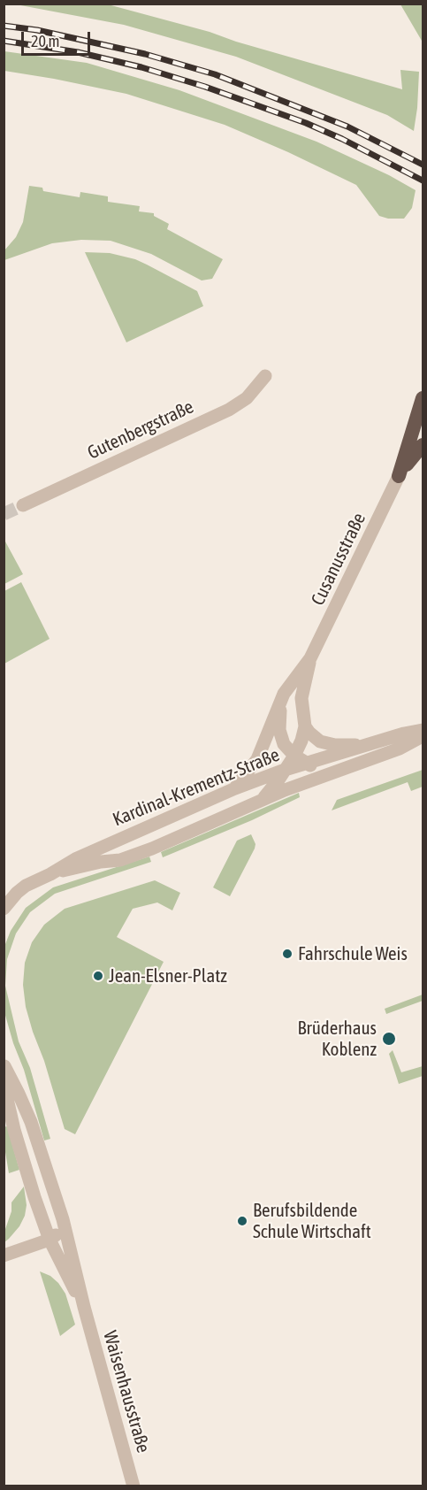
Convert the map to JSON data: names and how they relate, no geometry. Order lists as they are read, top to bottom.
{
  "streets": {
    "street": [
      "Gutenbergstraße",
      "Cusanusstraße",
      "Kardinal-Krementz-Straße",
      "Waisenhausstraße"
    ]
  },
  "crossings": [
    ["Cusanusstraße", "Kardinal-Krementz-Straße"]
  ],
  "places": [
    "Fahrschule Weis",
    "Jean-Elsner-Platz",
    "Brüderhaus Koblenz",
    "Berufsbildende Schule Wirtschaft"
  ],
  "scale_bar": "20 m"
}
